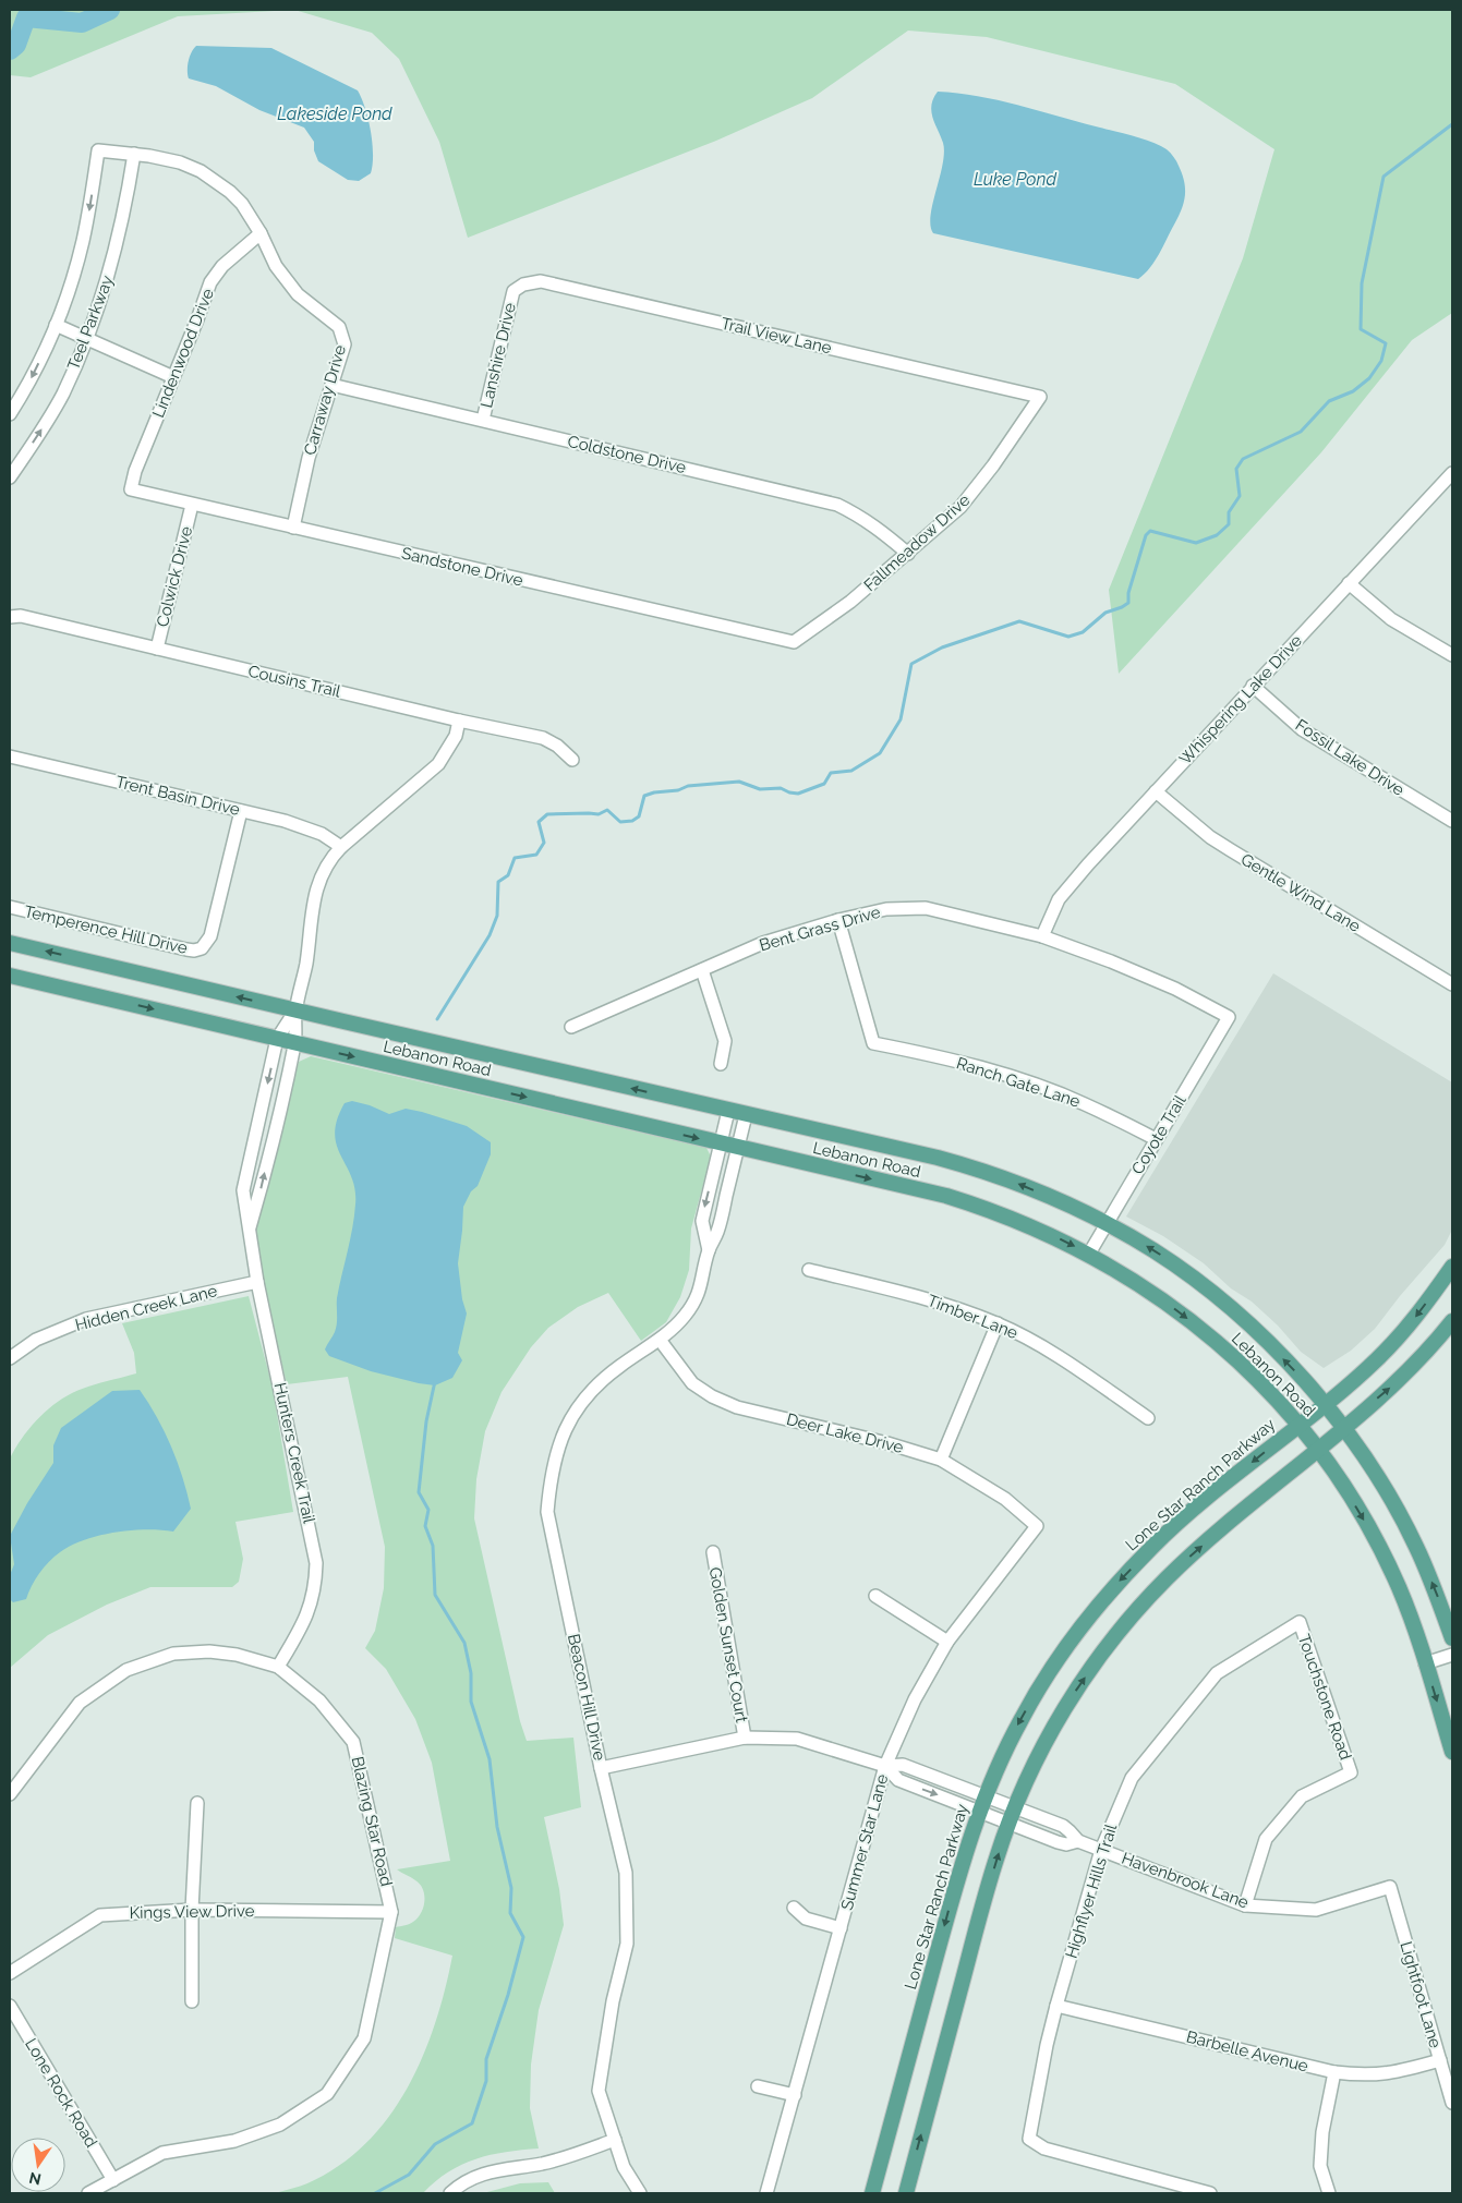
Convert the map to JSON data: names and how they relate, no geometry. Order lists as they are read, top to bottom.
{
  "streets": {
    "main road": ["Lebanon Road", "Lone Star Ranch Parkway"],
    "street": [
      "Teel Parkway",
      "Trail View Lane",
      "Lindenwood Drive",
      "Lanshire Drive",
      "Carraway Drive",
      "Coldstone Drive",
      "Fallmeadow Drive",
      "Sandstone Drive",
      "Colwick Drive",
      "Cousins Trail",
      "Whispering Lake Drive",
      "Fossil Lake Drive",
      "Trent Basin Drive",
      "Gentle Wind Lane",
      "Bent Grass Drive",
      "Temperence Hill Drive",
      "Ranch Gate Lane",
      "Coyote Trail",
      "Hidden Creek Lane",
      "Timber Lane",
      "Deer Lake Drive",
      "Hunters Creek Trail",
      "Golden Sunset Court",
      "Beacon Hill Drive",
      "Touchstone Road",
      "Blazing Star Road",
      "Summer Star Lane",
      "Havenbrook Lane",
      "Highflyer Hills Trail",
      "Kings View Drive",
      "Lightfoot Lane",
      "Barbelle Avenue",
      "Lone Rock Road"
    ]
  },
  "crossings": [
    ["Teel Parkway", "Carraway Drive"],
    ["Trail View Lane", "Lanshire Drive"],
    ["Trail View Lane", "Fallmeadow Drive"],
    ["Lindenwood Drive", "Carraway Drive"],
    ["Lindenwood Drive", "Sandstone Drive"],
    ["Lanshire Drive", "Coldstone Drive"],
    ["Carraway Drive", "Coldstone Drive"],
    ["Carraway Drive", "Sandstone Drive"],
    ["Coldstone Drive", "Fallmeadow Drive"],
    ["Fallmeadow Drive", "Sandstone Drive"],
    ["Sandstone Drive", "Colwick Drive"],
    ["Colwick Drive", "Cousins Trail"],
    ["Cousins Trail", "Hunters Creek Trail"],
    ["Whispering Lake Drive", "Fossil Lake Drive"],
    ["Whispering Lake Drive", "Gentle Wind Lane"],
    ["Whispering Lake Drive", "Bent Grass Drive"],
    ["Trent Basin Drive", "Temperence Hill Drive"],
    ["Trent Basin Drive", "Hunters Creek Trail"],
    ["Bent Grass Drive", "Ranch Gate Lane"],
    ["Bent Grass Drive", "Coyote Trail"],
    ["Lebanon Road", "Coyote Trail"],
    ["Lebanon Road", "Hunters Creek Trail"],
    ["Lebanon Road", "Lone Star Ranch Parkway"],
    ["Lebanon Road", "Beacon Hill Drive"],
    ["Ranch Gate Lane", "Coyote Trail"],
    ["Hidden Creek Lane", "Hunters Creek Trail"],
    ["Deer Lake Drive", "Beacon Hill Drive"],
    ["Deer Lake Drive", "Summer Star Lane"],
    ["Hunters Creek Trail", "Blazing Star Road"],
    ["Lone Star Ranch Parkway", "Havenbrook Lane"],
    ["Golden Sunset Court", "Havenbrook Lane"],
    ["Beacon Hill Drive", "Havenbrook Lane"],
    ["Touchstone Road", "Havenbrook Lane"],
    ["Touchstone Road", "Highflyer Hills Trail"],
    ["Blazing Star Road", "Kings View Drive"],
    ["Summer Star Lane", "Havenbrook Lane"],
    ["Havenbrook Lane", "Highflyer Hills Trail"],
    ["Havenbrook Lane", "Lightfoot Lane"],
    ["Highflyer Hills Trail", "Barbelle Avenue"],
    ["Lightfoot Lane", "Barbelle Avenue"]
  ],
  "water": ["Lakeside Pond", "Luke Pond"],
  "north": "bottom"
}
